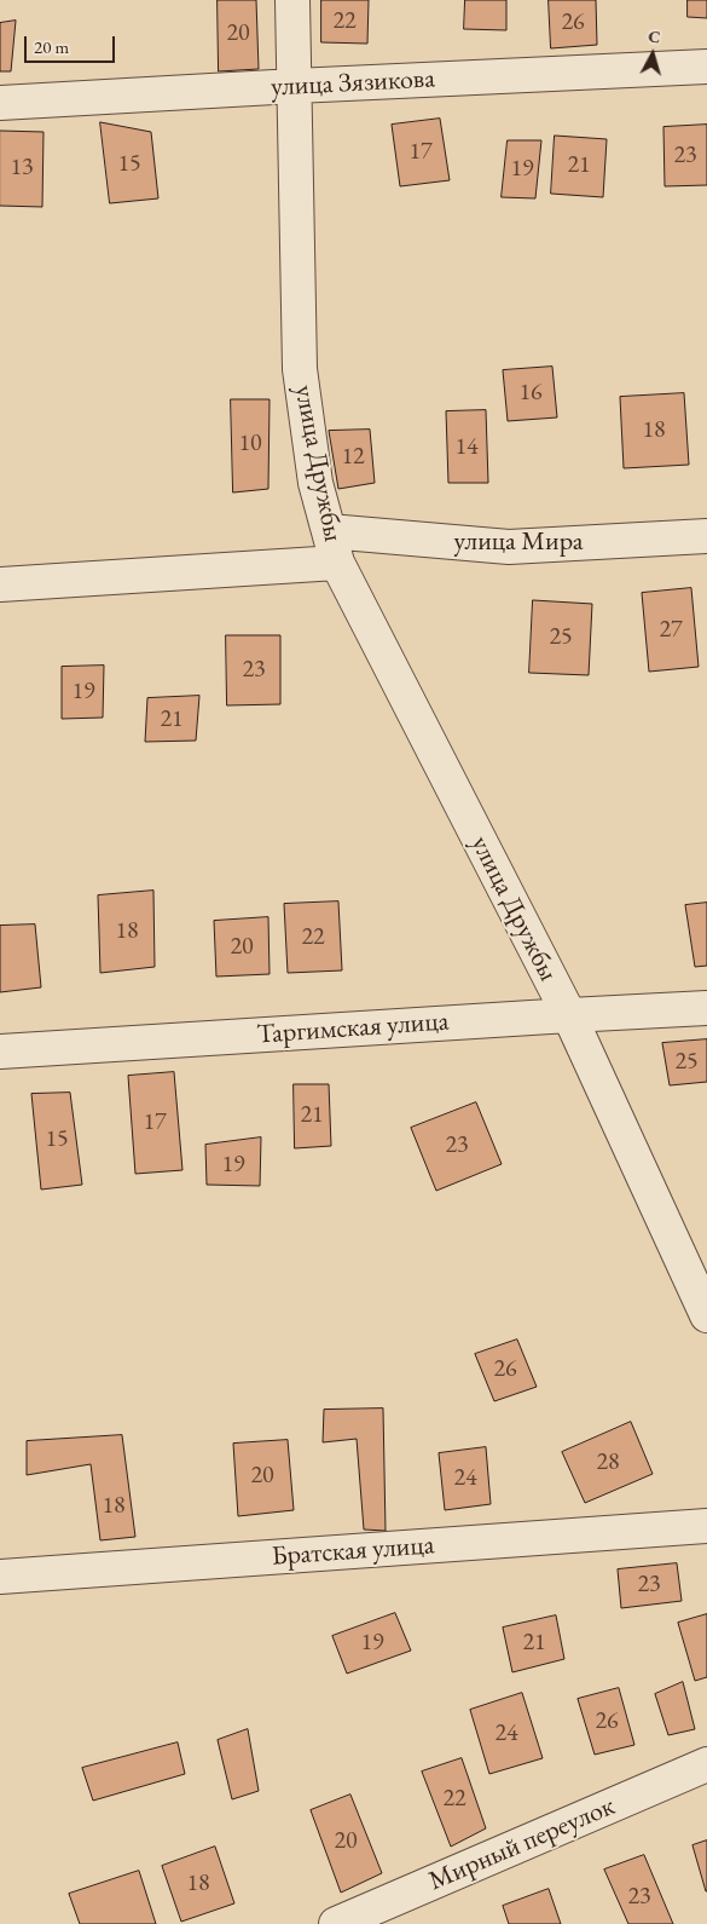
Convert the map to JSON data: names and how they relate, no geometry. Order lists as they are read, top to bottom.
{
  "streets": {
    "street": [
      "улица Зязикова",
      "улица Дружбы",
      "улица Мира",
      "Таргимская улица",
      "Братская улица",
      "Мирный переулок"
    ]
  },
  "crossings": [
    ["улица Зязикова", "улица Дружбы"],
    ["улица Дружбы", "улица Мира"],
    ["улица Дружбы", "Таргимская улица"]
  ],
  "house_numbers": [
    "22",
    "26",
    "20",
    "17",
    "23",
    "15",
    "21",
    "13",
    "19",
    "16",
    "18",
    "10",
    "14",
    "12",
    "27",
    "25",
    "23",
    "19",
    "21",
    "18",
    "22",
    "20",
    "25",
    "21",
    "17",
    "15",
    "23",
    "19",
    "26",
    "28",
    "20",
    "24",
    "18",
    "23",
    "19",
    "21",
    "26",
    "24",
    "22",
    "20",
    "18",
    "23"
  ],
  "scale_bar": "20 m",
  "north": "top"
}
